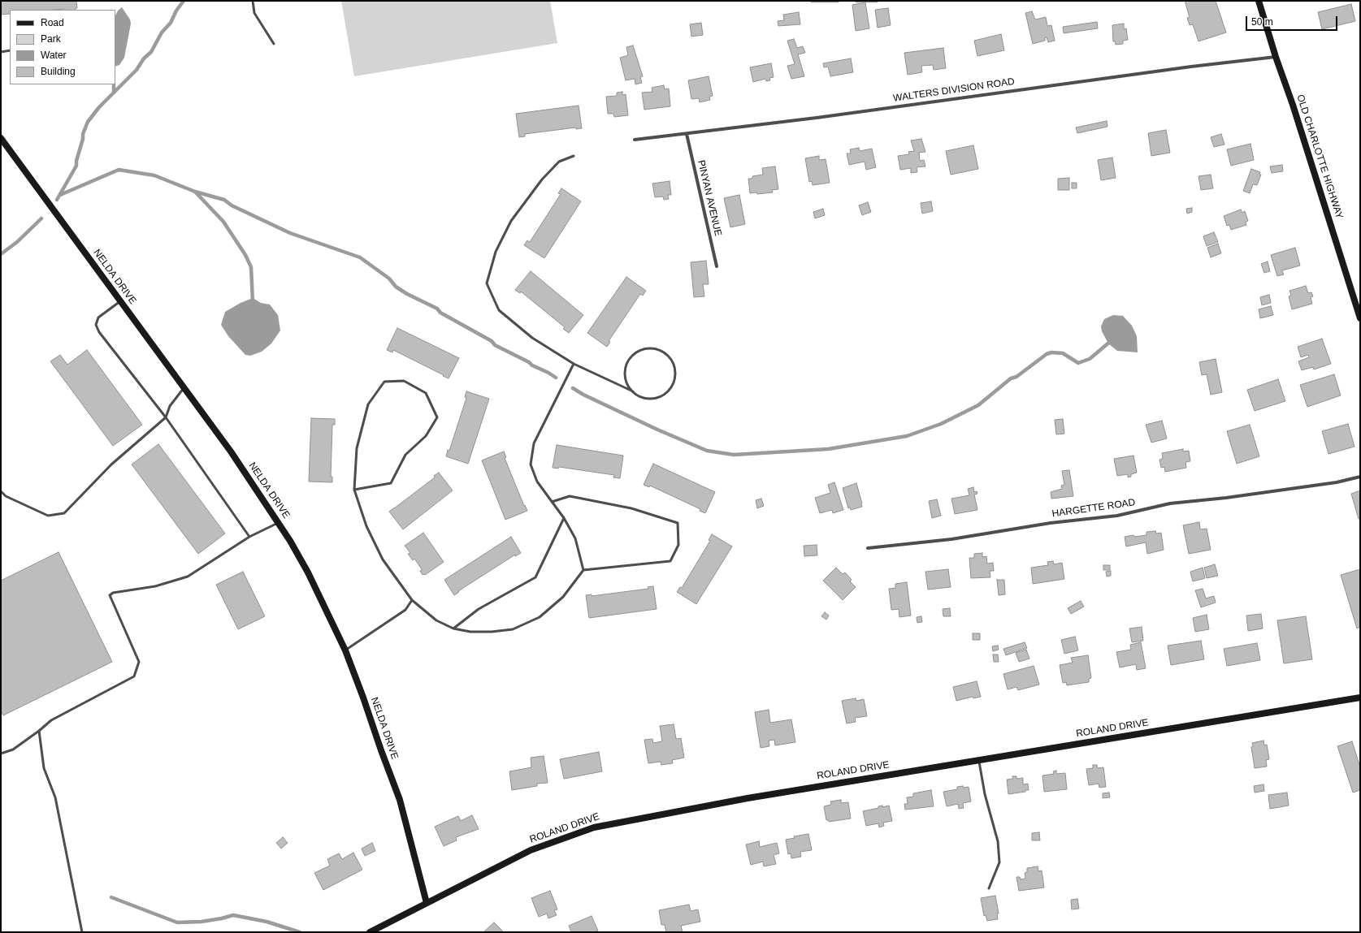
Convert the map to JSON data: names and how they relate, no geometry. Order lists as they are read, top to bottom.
{
  "streets": {
    "street": [
      "WALTERS DIVISION ROAD",
      "OLD CHARLOTTE HIGHWAY",
      "PINYAN AVENUE",
      "NELDA DRIVE",
      "HARGETTE ROAD",
      "ROLAND DRIVE"
    ]
  },
  "crossings": [
    ["WALTERS DIVISION ROAD", "OLD CHARLOTTE HIGHWAY"],
    ["WALTERS DIVISION ROAD", "PINYAN AVENUE"],
    ["NELDA DRIVE", "ROLAND DRIVE"]
  ],
  "legend": [
    "Road",
    "Park",
    "Water",
    "Building"
  ],
  "scale_bar": "50 m"
}
